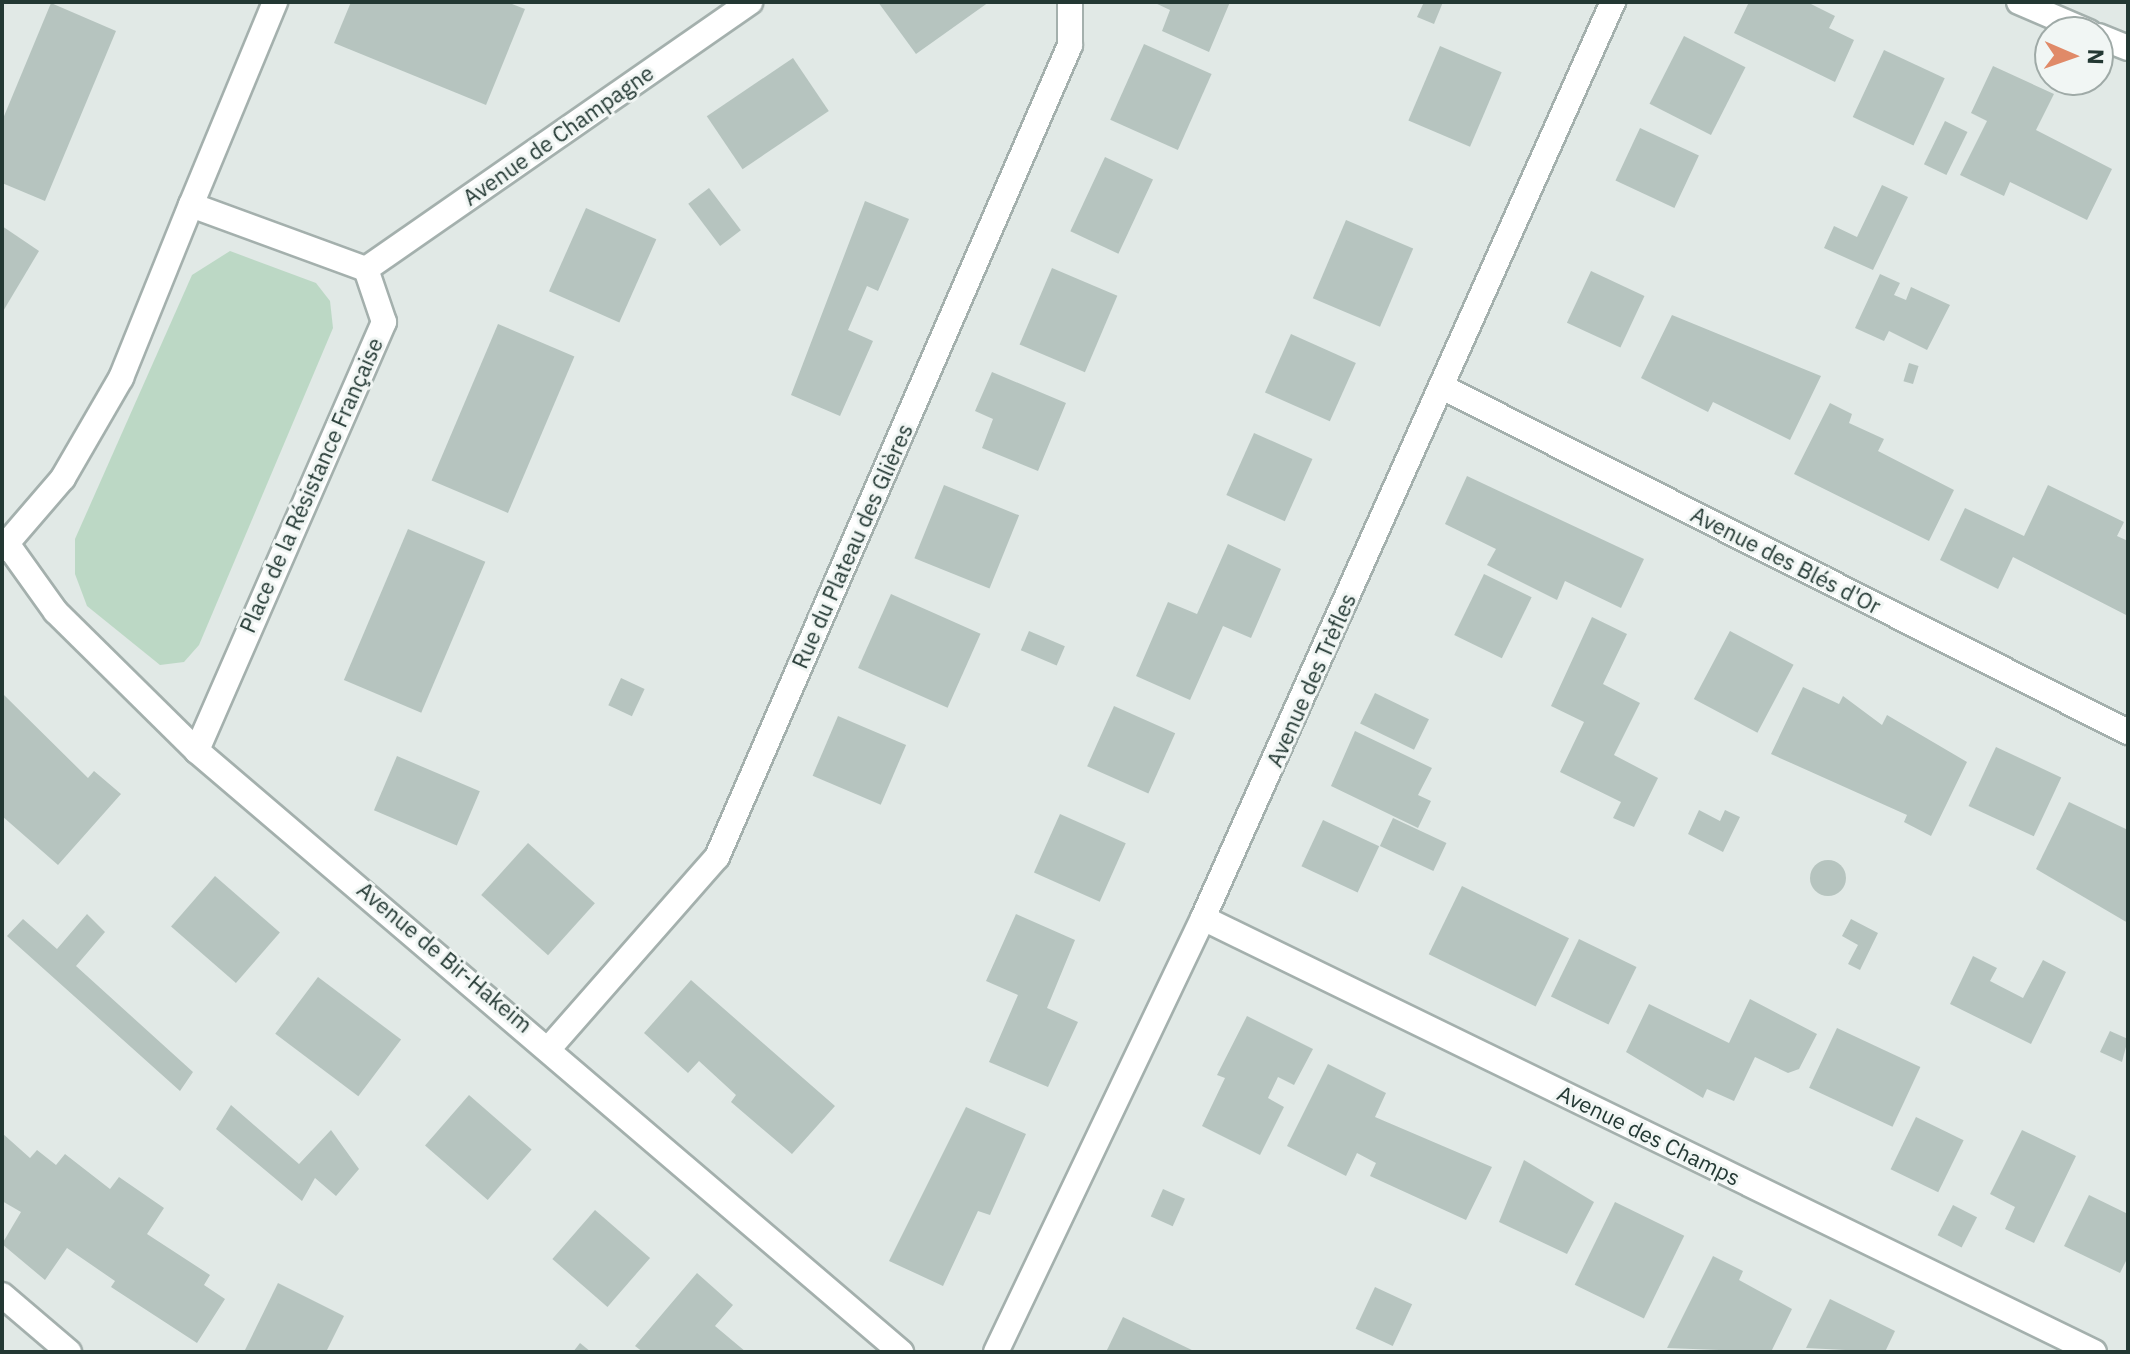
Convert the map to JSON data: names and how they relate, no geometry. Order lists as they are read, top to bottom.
{
  "streets": {
    "street": [
      "Avenue de Champagne",
      "Place de la Résistance Française",
      "Rue du Plateau des Glières",
      "Avenue des Blés d'Or",
      "Avenue des Trèfles",
      "Avenue de Bir-Hakeim",
      "Avenue des Champs"
    ]
  },
  "crossings": [
    ["Avenue de Champagne", "Place de la Résistance Française"],
    ["Place de la Résistance Française", "Avenue de Bir-Hakeim"],
    ["Rue du Plateau des Glières", "Avenue de Bir-Hakeim"],
    ["Avenue des Blés d'Or", "Avenue des Trèfles"],
    ["Avenue des Trèfles", "Avenue des Champs"]
  ],
  "north": "right"
}
